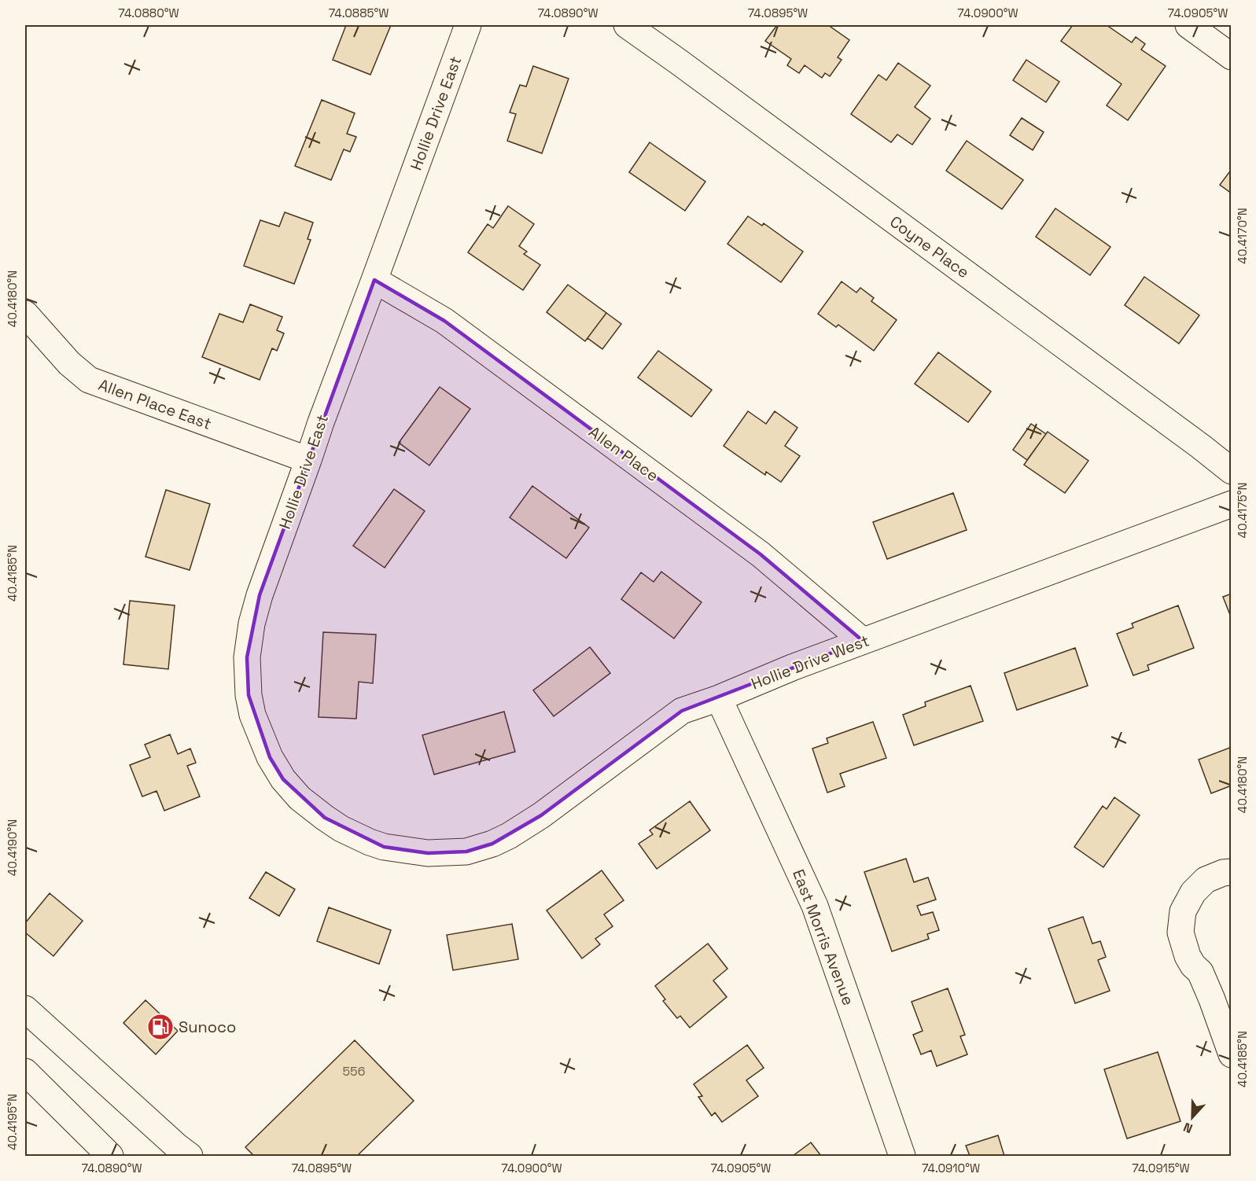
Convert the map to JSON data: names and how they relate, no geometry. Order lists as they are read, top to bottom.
{
  "streets": {
    "main road": [
      "Hollie Drive East",
      "Coyne Place",
      "Allen Place East",
      "Allen Place",
      "Hollie Drive West",
      "East Morris Avenue"
    ]
  },
  "crossings": [
    ["Hollie Drive East", "Allen Place East"],
    ["Hollie Drive East", "Allen Place"],
    ["Hollie Drive East", "Hollie Drive West"],
    ["Allen Place", "Hollie Drive West"],
    ["Hollie Drive West", "East Morris Avenue"]
  ],
  "places": {
    "fuel station": ["Sunoco"]
  },
  "house_numbers": ["556"],
  "north": "bottom",
  "coordinates": [
    "74.0880°W",
    "74.0885°W",
    "74.0890°W",
    "74.0895°W",
    "74.0900°W",
    "74.0905°W",
    "40.4170°N",
    "40.4180°N",
    "40.4175°N",
    "40.4185°N",
    "40.4190°N",
    "40.4195°N",
    "74.0910°W",
    "74.0915°W"
  ]
}
